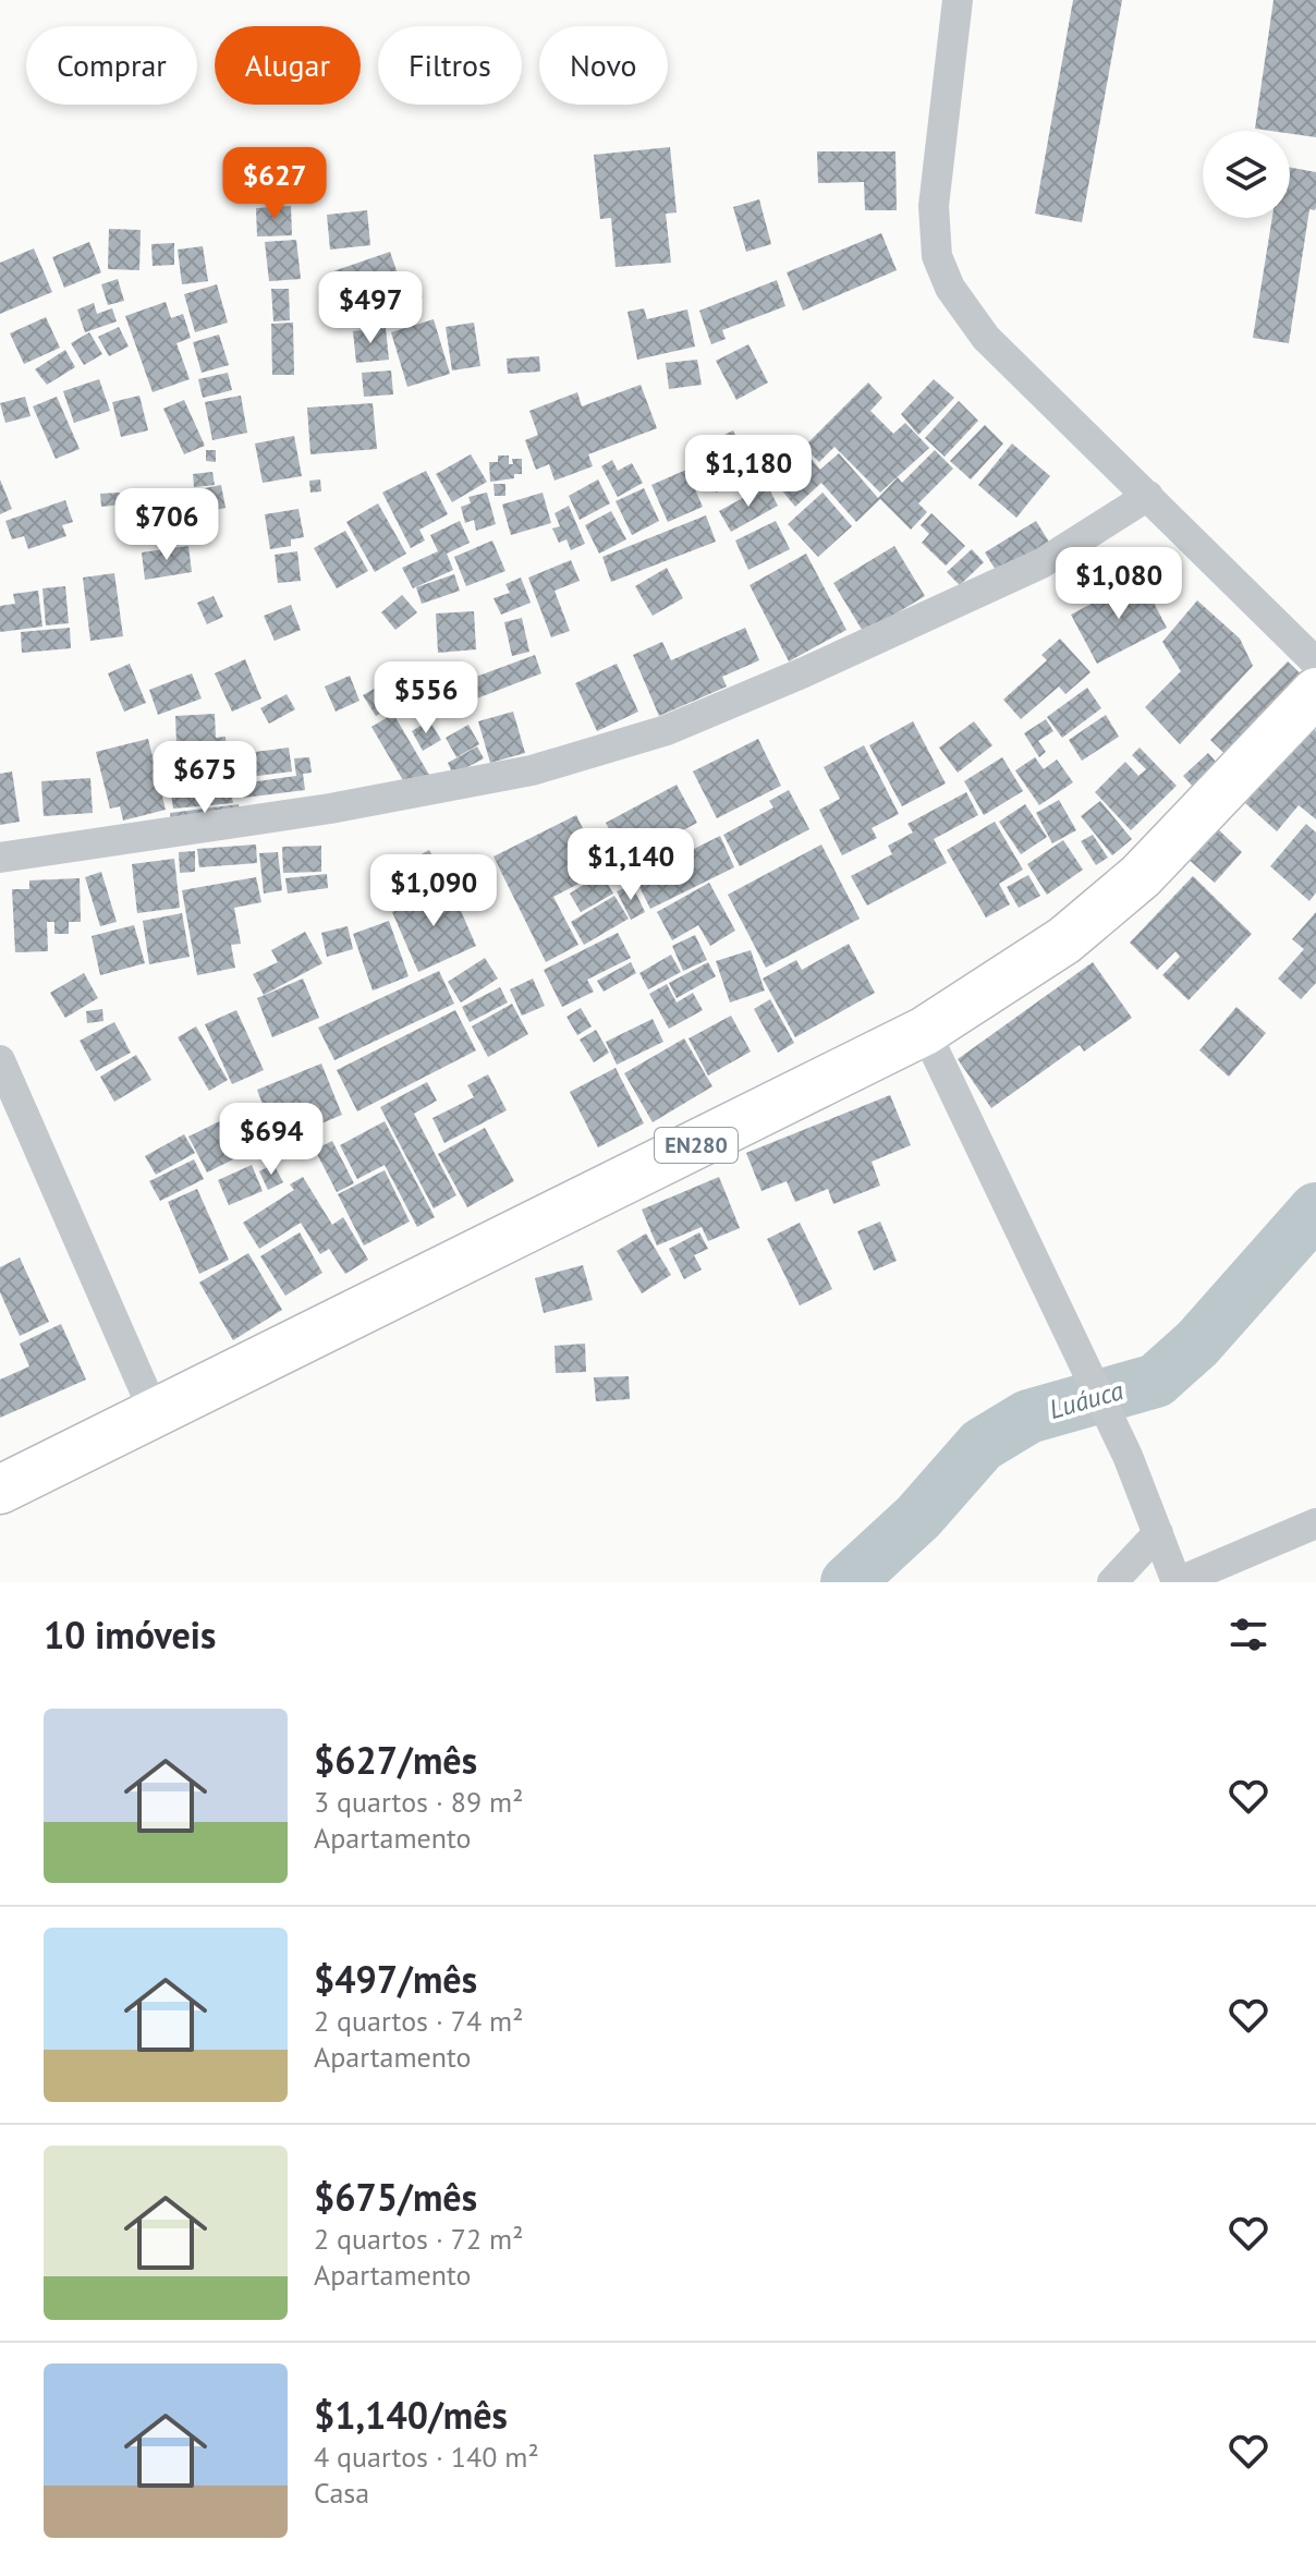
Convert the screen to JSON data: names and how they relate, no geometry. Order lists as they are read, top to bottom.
{
  "streets": {
    "main road": ["EN280"]
  },
  "water": ["Luáuca"],
  "page": {
    "chip": [
      "Comprar",
      "Alugar",
      "Filtros",
      "Novo"
    ],
    "price": [
      "$627",
      "$497",
      "$1,180",
      "$706",
      "$1,080",
      "$556",
      "$675",
      "$1,140",
      "$1,090",
      "$694"
    ],
    "heading": "10 imóveis",
    "list": [
      {
        "name": "$627/mês",
        "note": "3 quartos · 89 m² · Apartamento"
      },
      {
        "name": "$497/mês",
        "note": "2 quartos · 74 m² · Apartamento"
      },
      {
        "name": "$675/mês",
        "note": "2 quartos · 72 m² · Apartamento"
      },
      {
        "name": "$1,140/mês",
        "note": "4 quartos · 140 m² · Casa"
      }
    ]
  }
}
